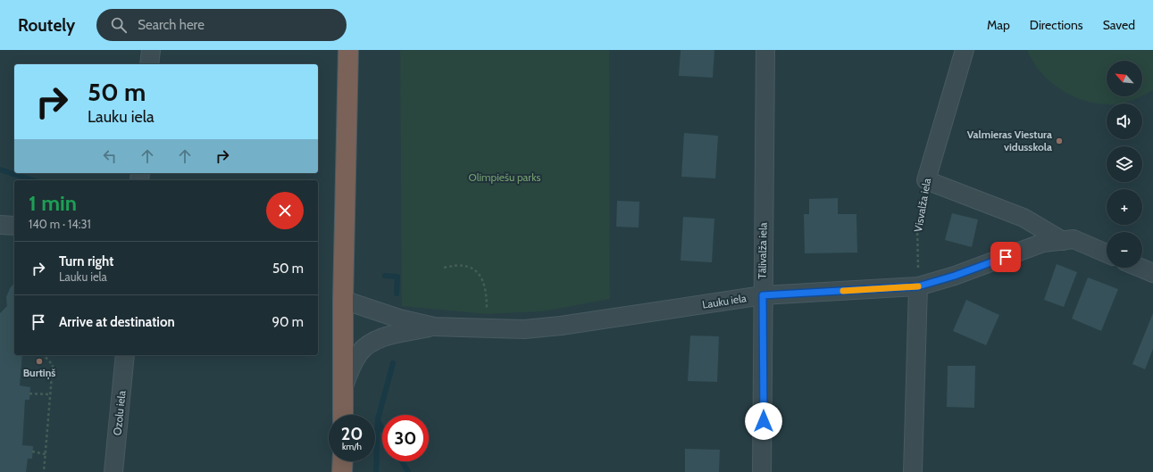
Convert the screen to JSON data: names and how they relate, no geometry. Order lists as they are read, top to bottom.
{
  "streets": {
    "street": [
      "Visvalža iela",
      "Tālivalža iela",
      "Lauku iela",
      "Ozolu iela"
    ]
  },
  "crossings": [
    ["Visvalža iela", "Lauku iela"],
    ["Tālivalža iela", "Lauku iela"]
  ],
  "parks": ["Olimpiešu parks"],
  "places": ["Valmieras Viestura vidusskola", "Burtiņš"],
  "north": "top left",
  "page": {
    "header": "Routely",
    "search": "Search here",
    "nav": ["Map", "Directions", "Saved"],
    "map_buttons": ["+", "−"],
    "turn": ["50 m", "Lauku iela"],
    "heading": ["1 min", "140 m · 14:31"],
    "list": [
      {
        "name": "Turn right",
        "note": "Lauku iela",
        "value": "50 m"
      },
      {
        "name": "Arrive at destination",
        "value": "90 m"
      }
    ],
    "speed": "20 km/h",
    "limit": "30"
  }
}
